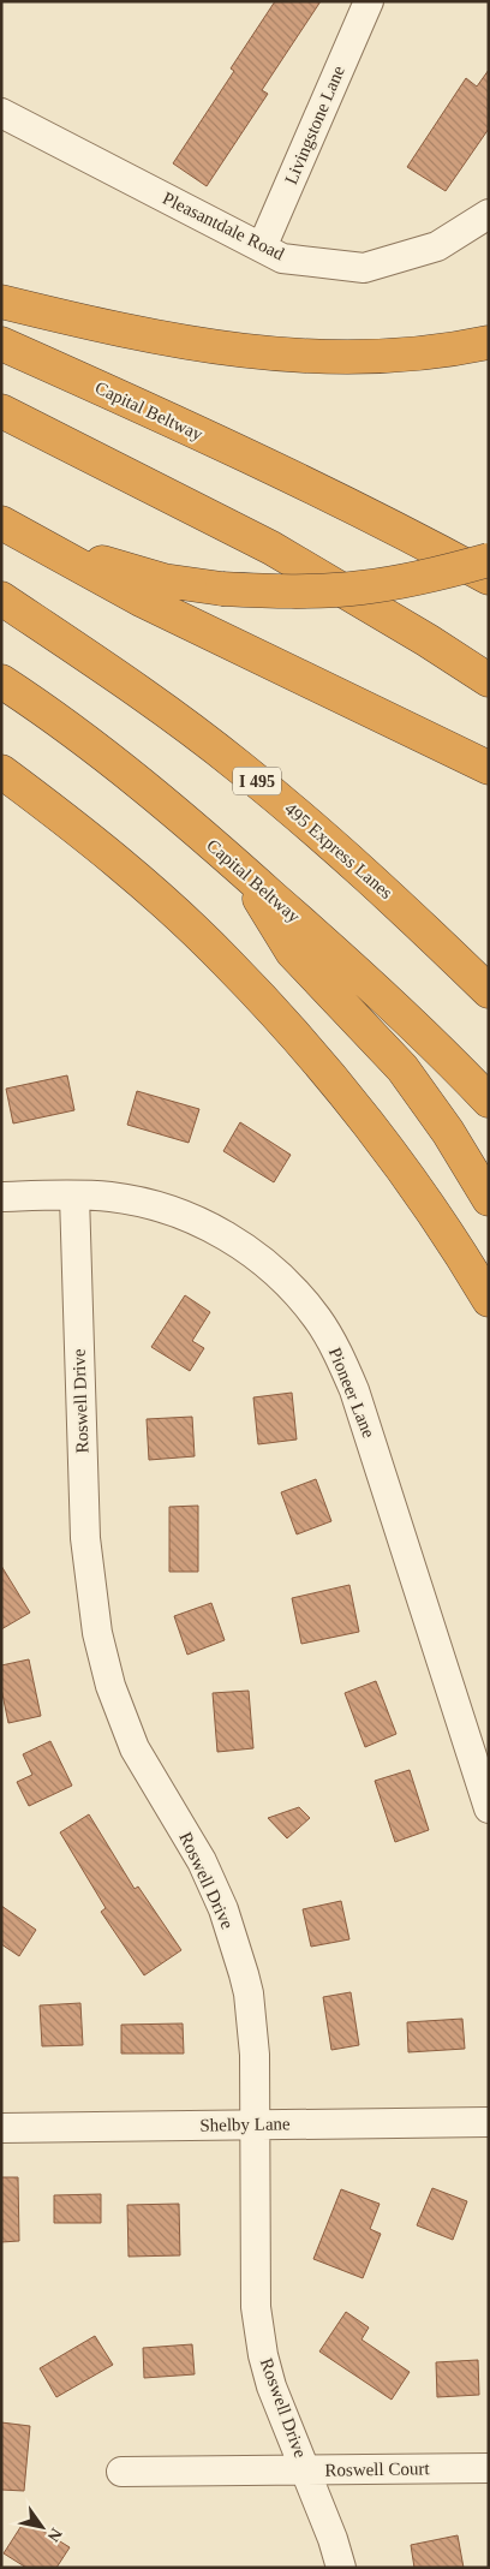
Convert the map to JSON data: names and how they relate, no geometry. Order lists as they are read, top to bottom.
{
  "streets": {
    "highway": ["Capital Beltway", "I 495", "495 Express Lanes"],
    "street": [
      "Livingstone Lane",
      "Pleasantdale Road",
      "Pioneer Lane",
      "Roswell Drive",
      "Shelby Lane",
      "Roswell Court"
    ]
  },
  "crossings": [
    ["Livingstone Lane", "Pleasantdale Road"],
    ["Pioneer Lane", "Roswell Drive"],
    ["Roswell Drive", "Shelby Lane"],
    ["Roswell Drive", "Roswell Court"]
  ],
  "north": "bottom right"
}
